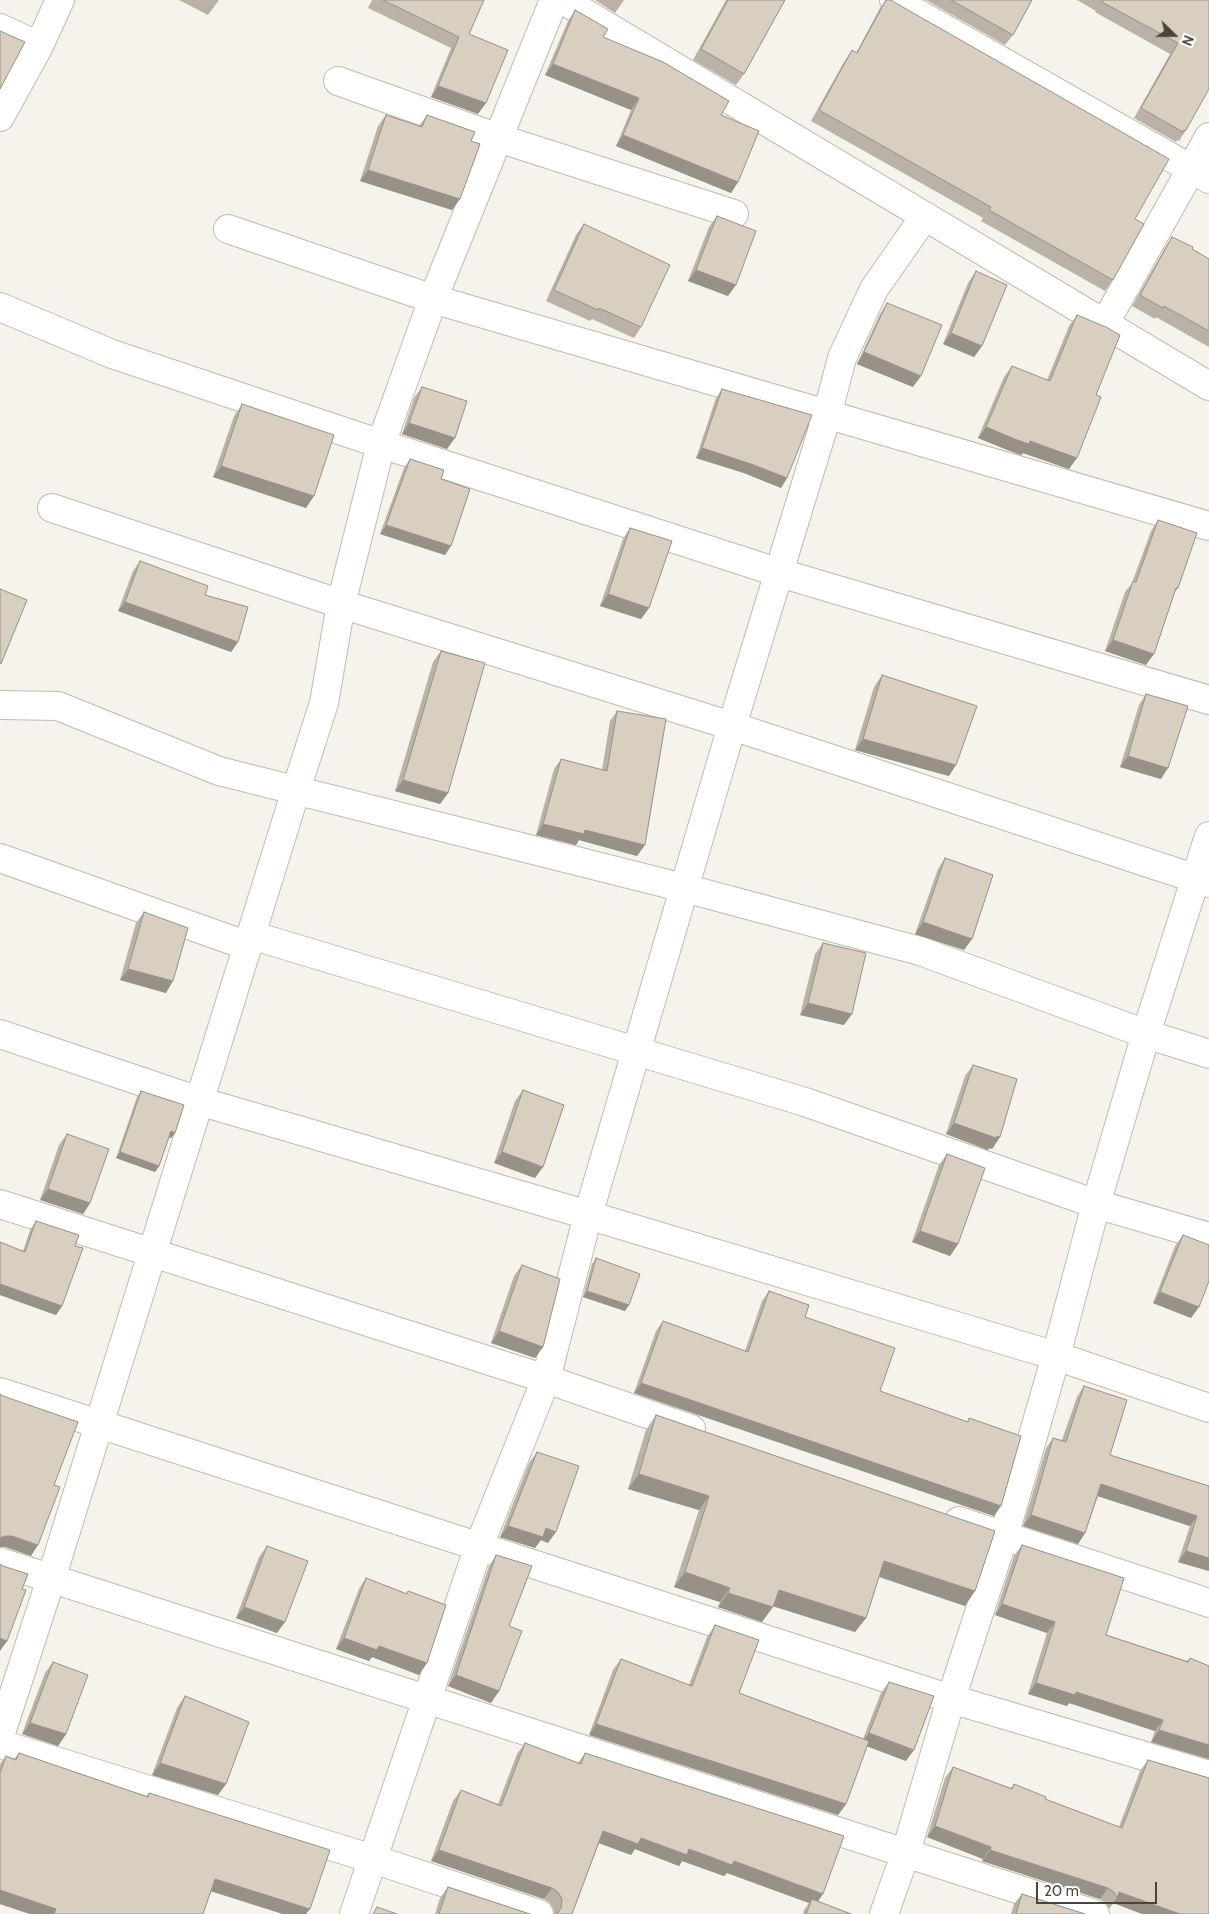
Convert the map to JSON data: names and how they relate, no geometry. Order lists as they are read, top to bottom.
{
  "scale_bar": "20 m",
  "north": "right"
}
